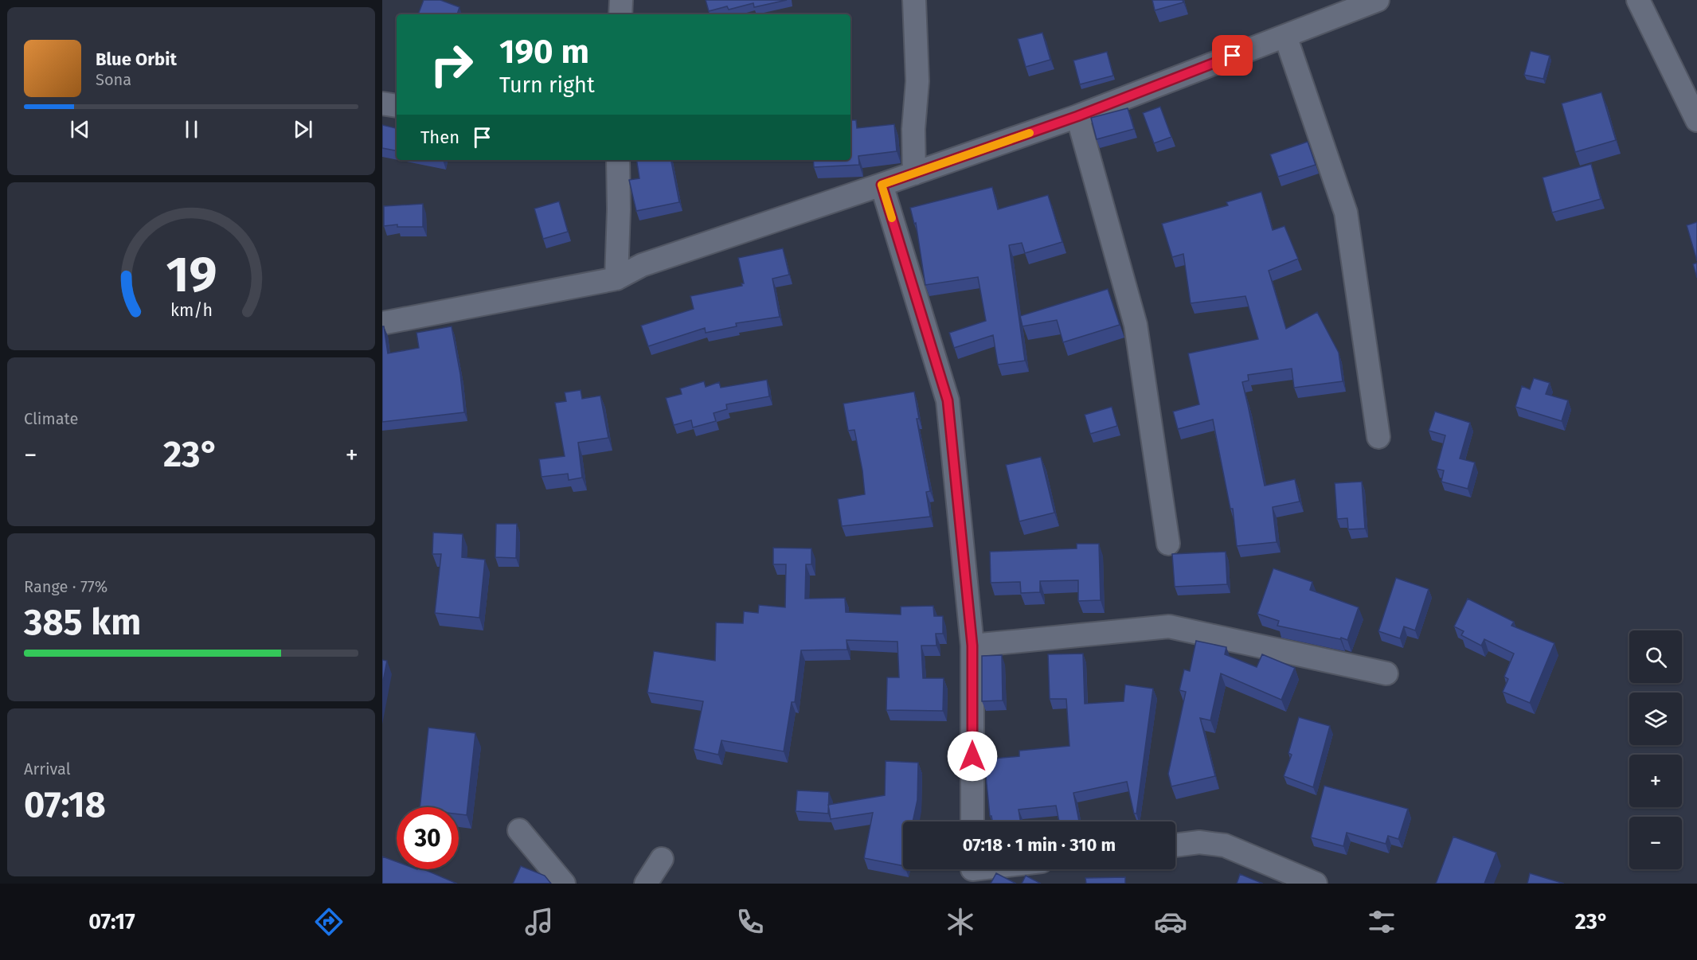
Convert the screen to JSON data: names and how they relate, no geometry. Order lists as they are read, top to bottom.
{
  "page": {
    "turn": ["190 m", "Turn right"],
    "song": ["Blue Orbit", "Sona"],
    "then": "Then",
    "tile": [
      "Climate",
      ["Range · 77%", "385 km"],
      ["Arrival", "07:18"]
    ],
    "heat": ["−", "23°", "+"],
    "map_buttons": ["+", "−"],
    "limit": "30",
    "trip": "07:18 · 1 min · 310 m",
    "tabs": ["07:17", "23°"],
    "gauge": ["19", "km/h"]
  }
}
